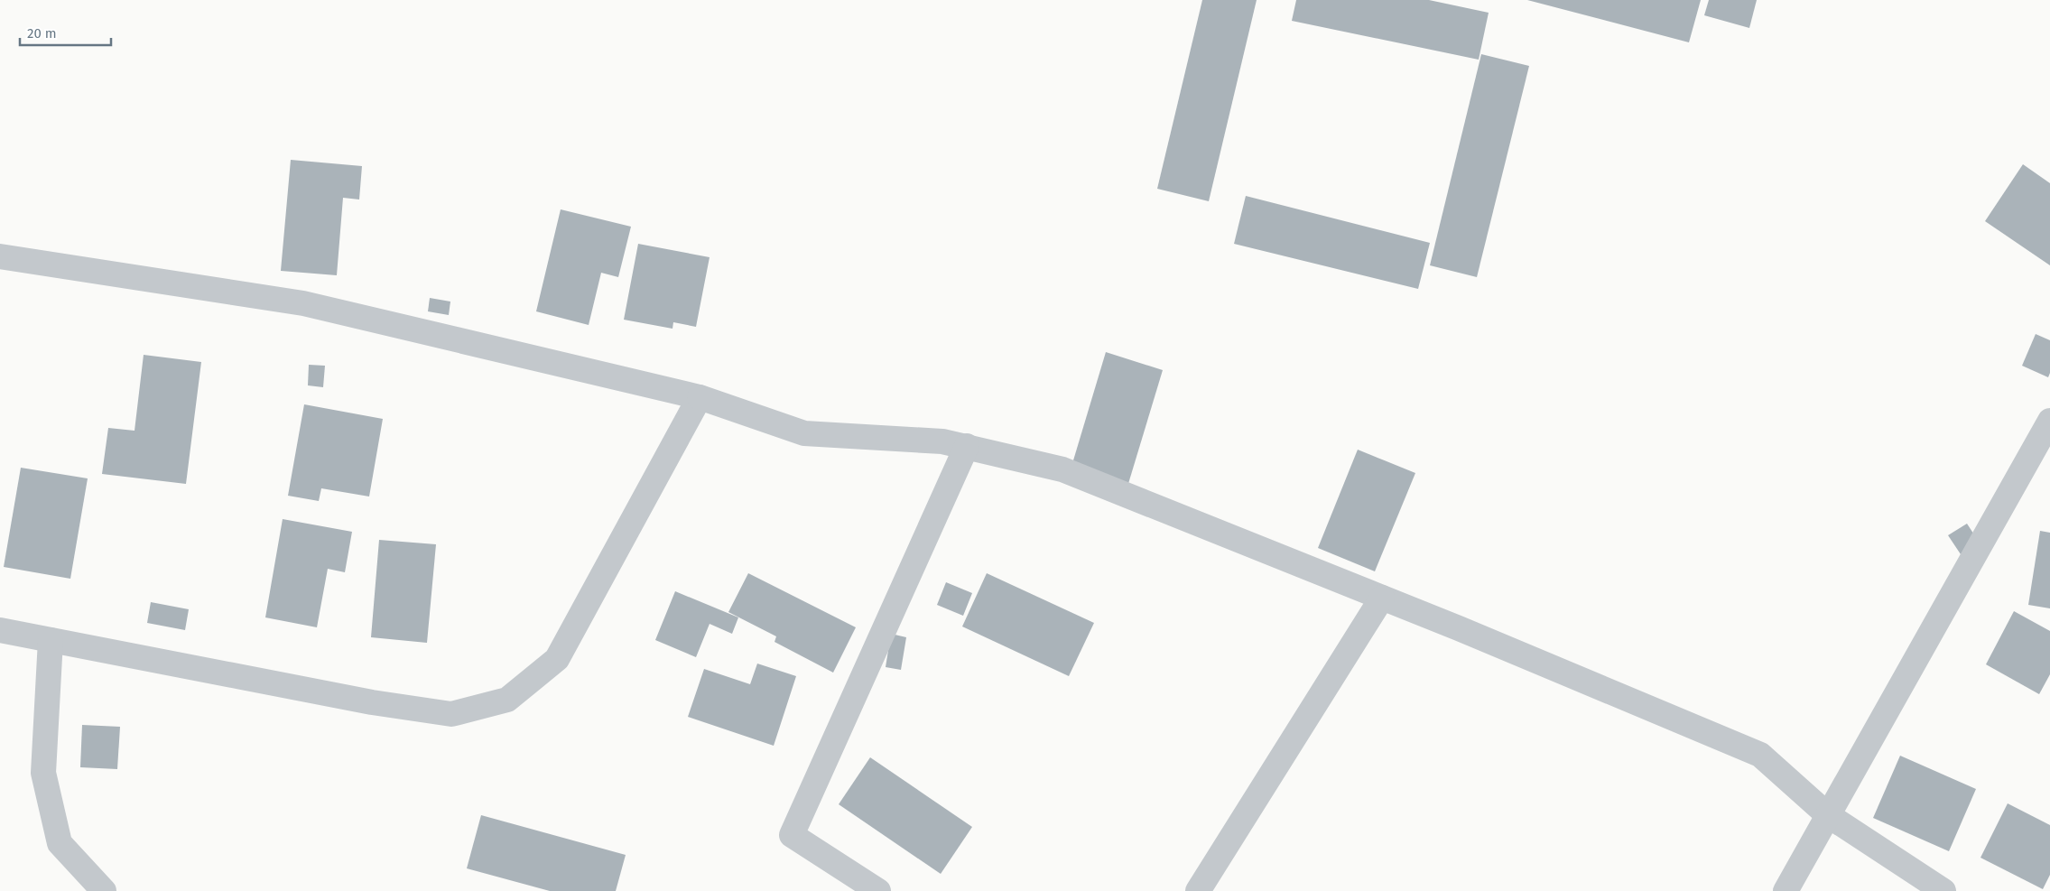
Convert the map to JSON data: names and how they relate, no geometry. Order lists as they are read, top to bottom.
{
  "scale_bar": "20 m"
}
